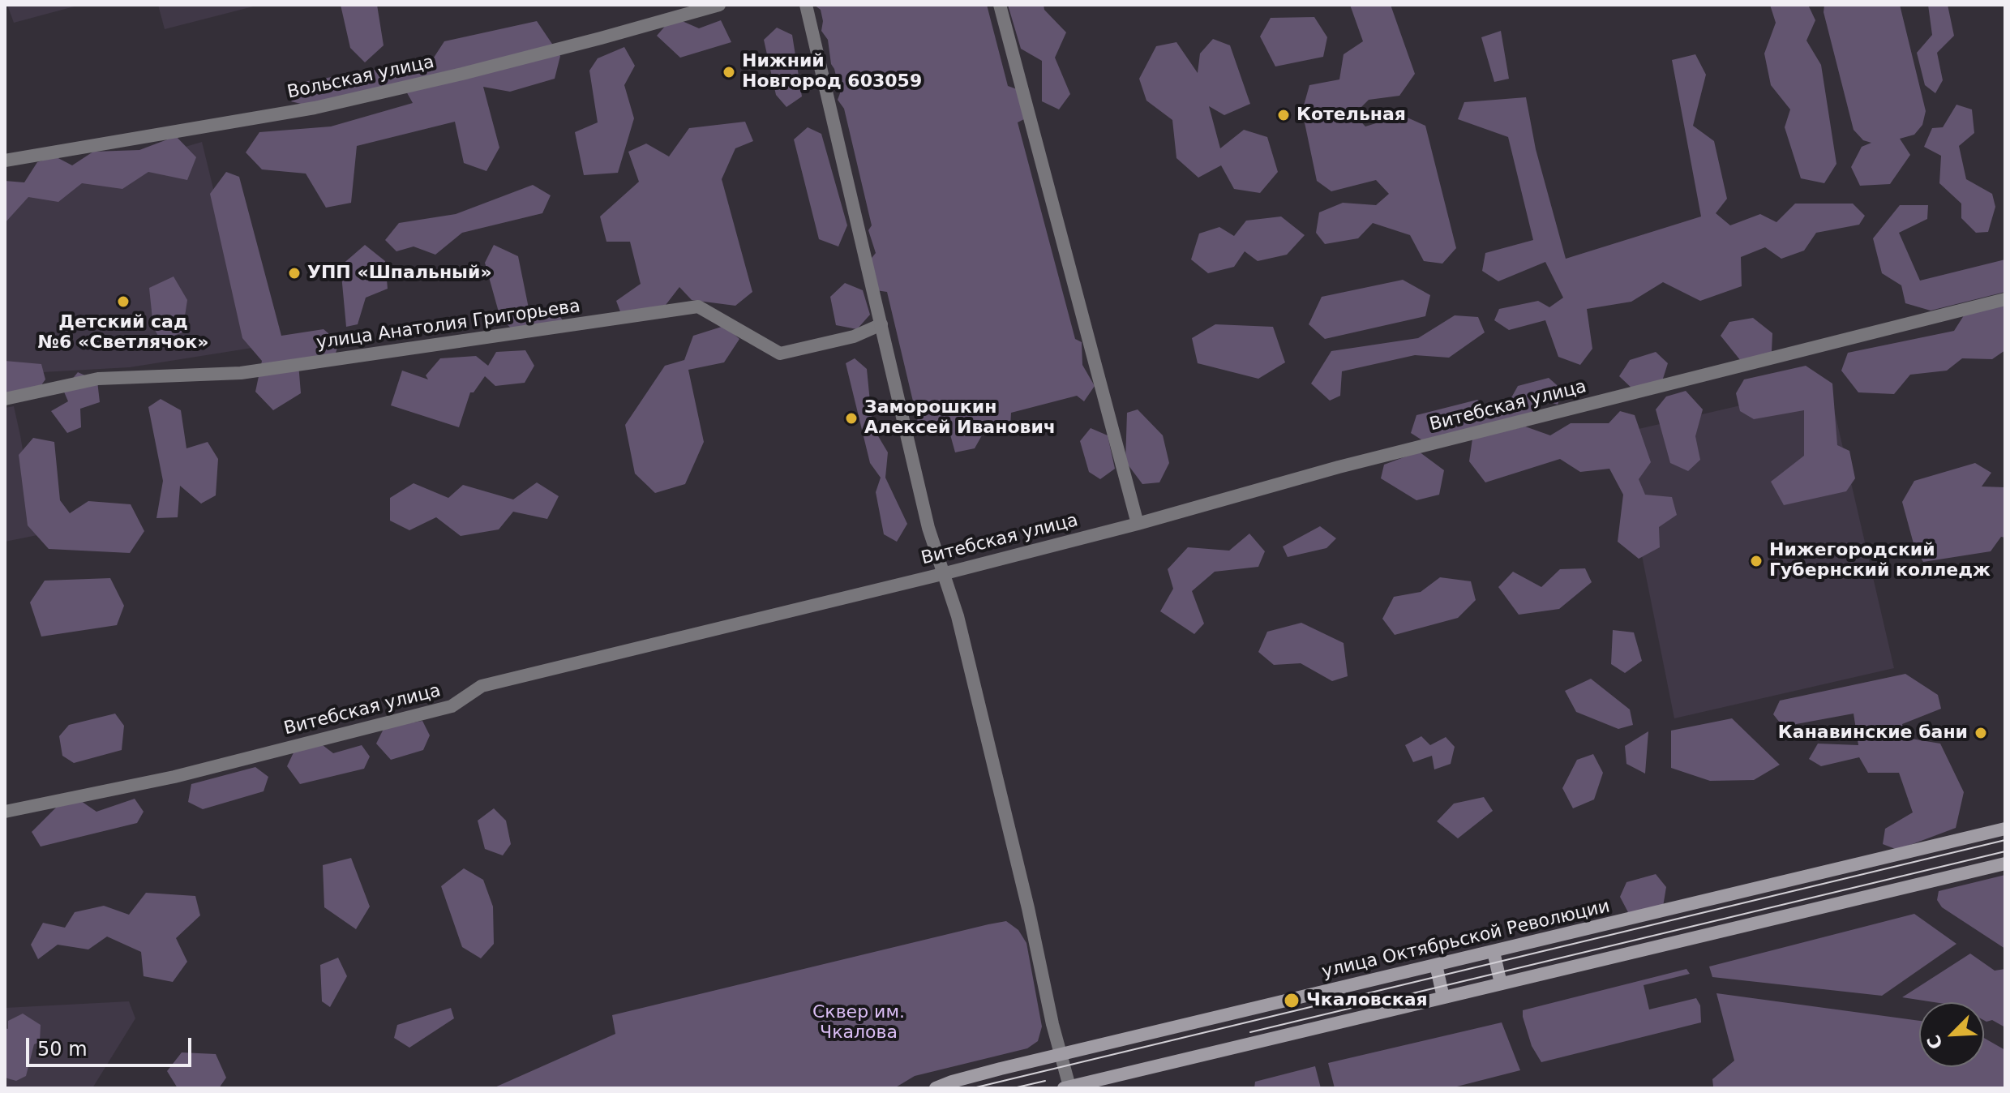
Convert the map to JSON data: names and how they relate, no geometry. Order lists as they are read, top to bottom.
{
  "streets": {
    "main road": ["улица Октябрьской Революции"],
    "street": ["Вольская улица", "улица Анатолия Григорьева", "Витебская улица"]
  },
  "parks": ["Сквер им. Чкалова"],
  "places": [
    "Нижний Новгород 603059",
    "Котельная",
    "УПП «Шпальный»",
    "Детский сад №6 «Светлячок»",
    "Заморошкин Алексей Иванович",
    "Нижегородский Губернский колледж",
    "Канавинские бани",
    "Чкаловская"
  ],
  "scale_bar": "50 m",
  "north": "bottom left"
}
